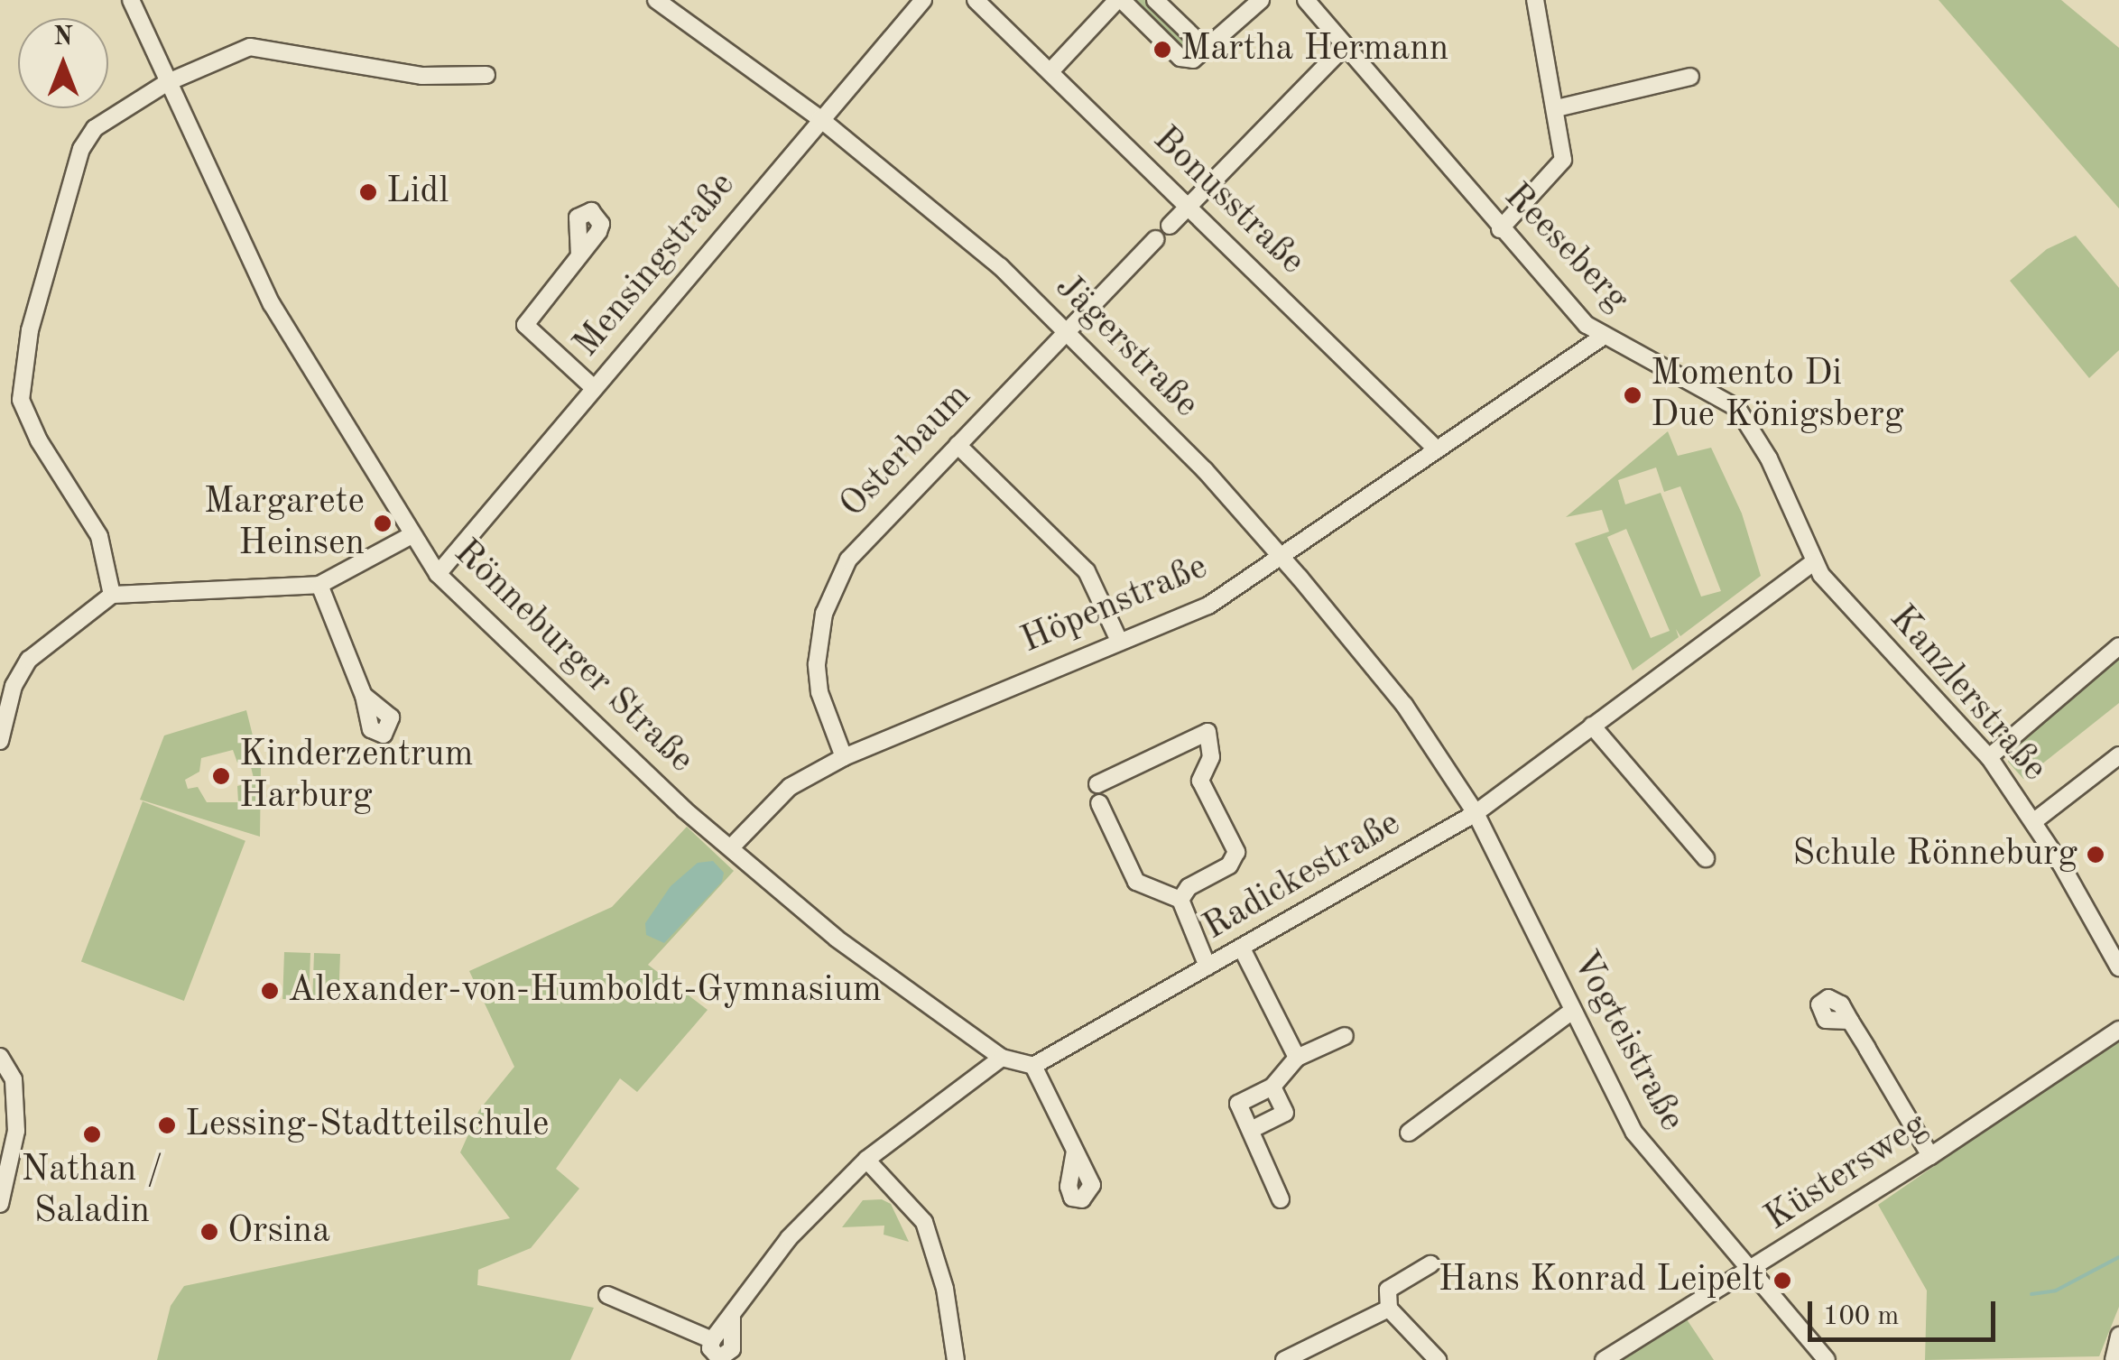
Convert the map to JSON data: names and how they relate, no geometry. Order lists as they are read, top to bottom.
{
  "streets": {
    "street": [
      "Bonusstraße",
      "Reeseberg",
      "Mensingstraße",
      "Jägerstraße",
      "Osterbaum",
      "Höpenstraße",
      "Rönneburger Straße",
      "Kanzlerstraße",
      "Radickestraße",
      "Vogteistraße",
      "Küstersweg"
    ]
  },
  "crossings": [
    ["Bonusstraße", "Höpenstraße"],
    ["Reeseberg", "Höpenstraße"],
    ["Reeseberg", "Kanzlerstraße"],
    ["Reeseberg", "Radickestraße"],
    ["Mensingstraße", "Jägerstraße"],
    ["Mensingstraße", "Rönneburger Straße"],
    ["Jägerstraße", "Osterbaum"],
    ["Jägerstraße", "Höpenstraße"],
    ["Jägerstraße", "Radickestraße"],
    ["Jägerstraße", "Vogteistraße"],
    ["Osterbaum", "Höpenstraße"],
    ["Höpenstraße", "Rönneburger Straße"],
    ["Kanzlerstraße", "Radickestraße"],
    ["Radickestraße", "Vogteistraße"],
    ["Vogteistraße", "Küstersweg"]
  ],
  "places": [
    "Martha Hermann",
    "Lidl",
    "Momento Di Due Königsberg",
    "Margarete Heinsen",
    "Kinderzentrum Harburg",
    "Schule Rönneburg",
    "Alexander-von-Humboldt-Gymnasium",
    "Lessing-Stadtteilschule",
    "Nathan / Saladin",
    "Orsina",
    "Hans Konrad Leipelt"
  ],
  "scale_bar": "100 m",
  "north": "top"
}
